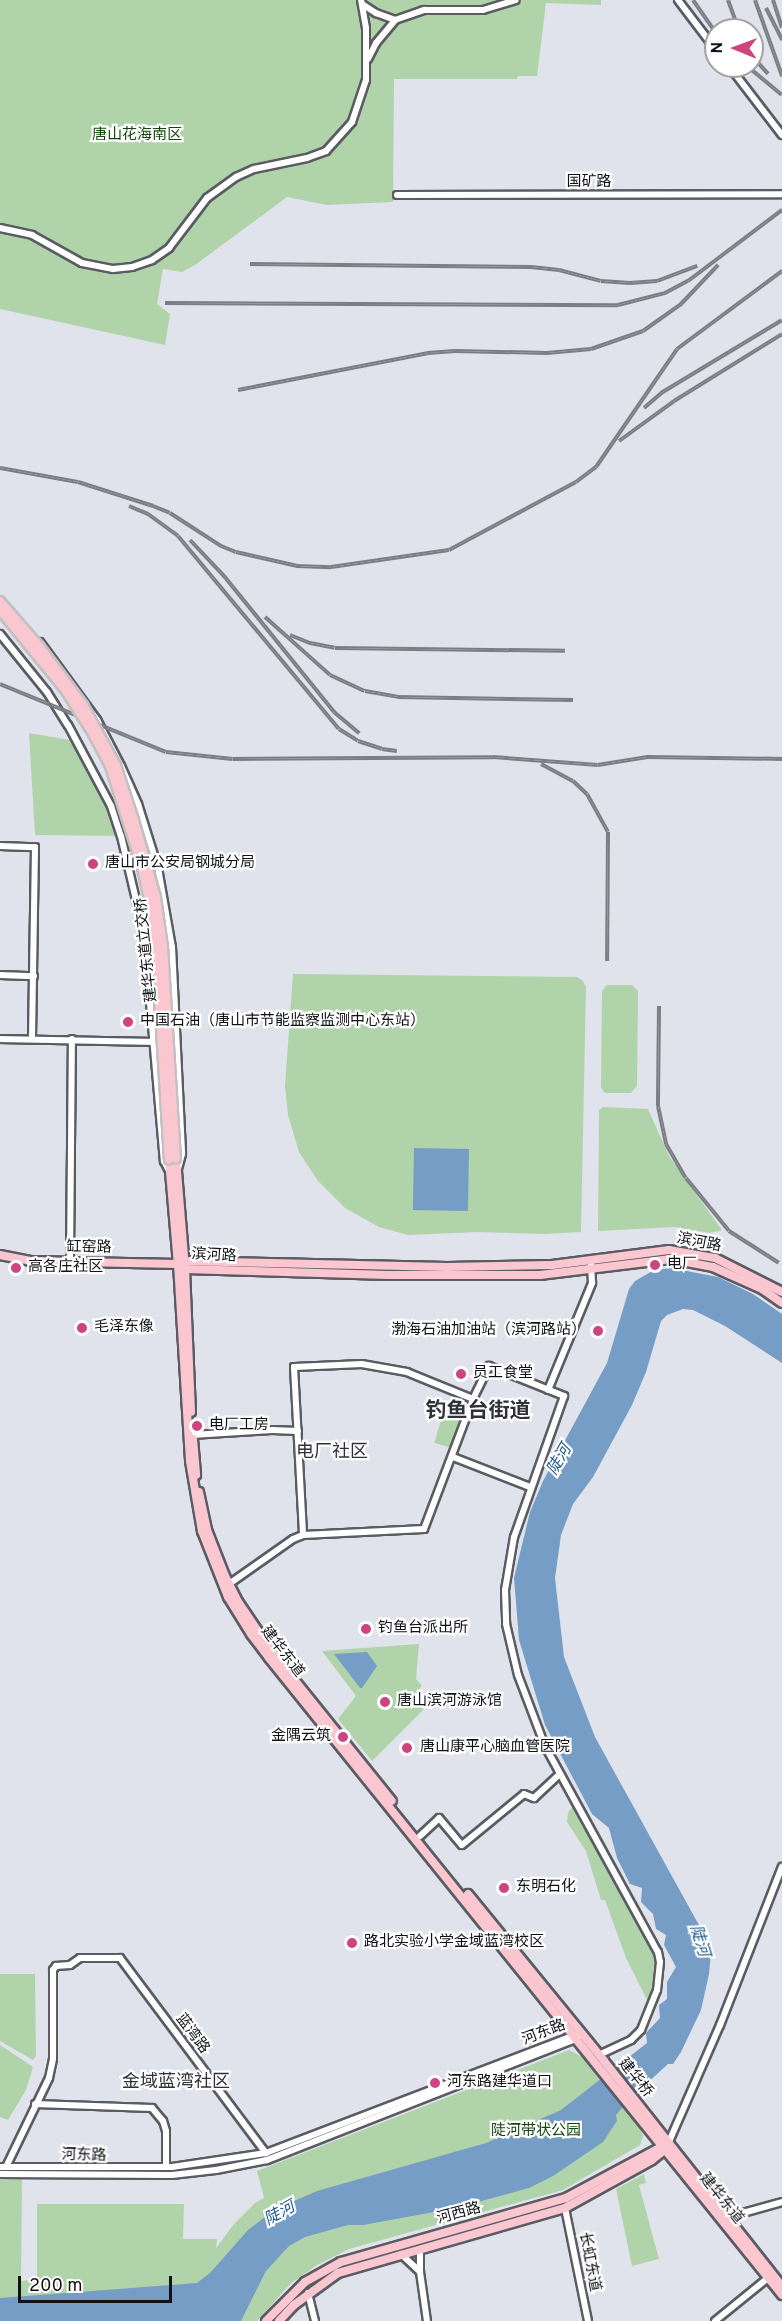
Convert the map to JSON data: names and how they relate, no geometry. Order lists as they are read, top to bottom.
{
  "streets": {
    "main road": [
      "建华东道立交桥",
      "滨河路",
      "缸窑路",
      "建华东道",
      "建华桥",
      "河西路"
    ],
    "street": [
      "国矿路",
      "河东路",
      "蓝湾路",
      "长虹东道"
    ]
  },
  "crossings": [
    ["建华东道立交桥", "建华东道"],
    ["滨河路", "缸窑路"],
    ["滨河路", "建华东道"],
    ["缸窑路", "建华东道"],
    ["建华东道", "河东路"],
    ["建华东道", "建华桥"],
    ["建华东道", "河西路"],
    ["河东路", "蓝湾路"],
    ["河西路", "长虹东道"]
  ],
  "districts": ["钓鱼台街道", "电厂社区", "金域蓝湾社区"],
  "water": ["陡河"],
  "parks": ["唐山花海南区", "陡河带状公园"],
  "places": [
    "唐山市公安局钢城分局",
    "中国石油（唐山市节能监察监测中心东站）",
    "电厂",
    "高各庄社区",
    "毛泽东像",
    "渤海石油加油站（滨河路站）",
    "员工食堂",
    "电厂工房",
    "钓鱼台派出所",
    "唐山滨河游泳馆",
    "金隅云筑",
    "唐山康平心脑血管医院",
    "东明石化",
    "路北实验小学金域蓝湾校区",
    "河东路建华道口"
  ],
  "scale_bar": "200 m",
  "north": "left"
}
